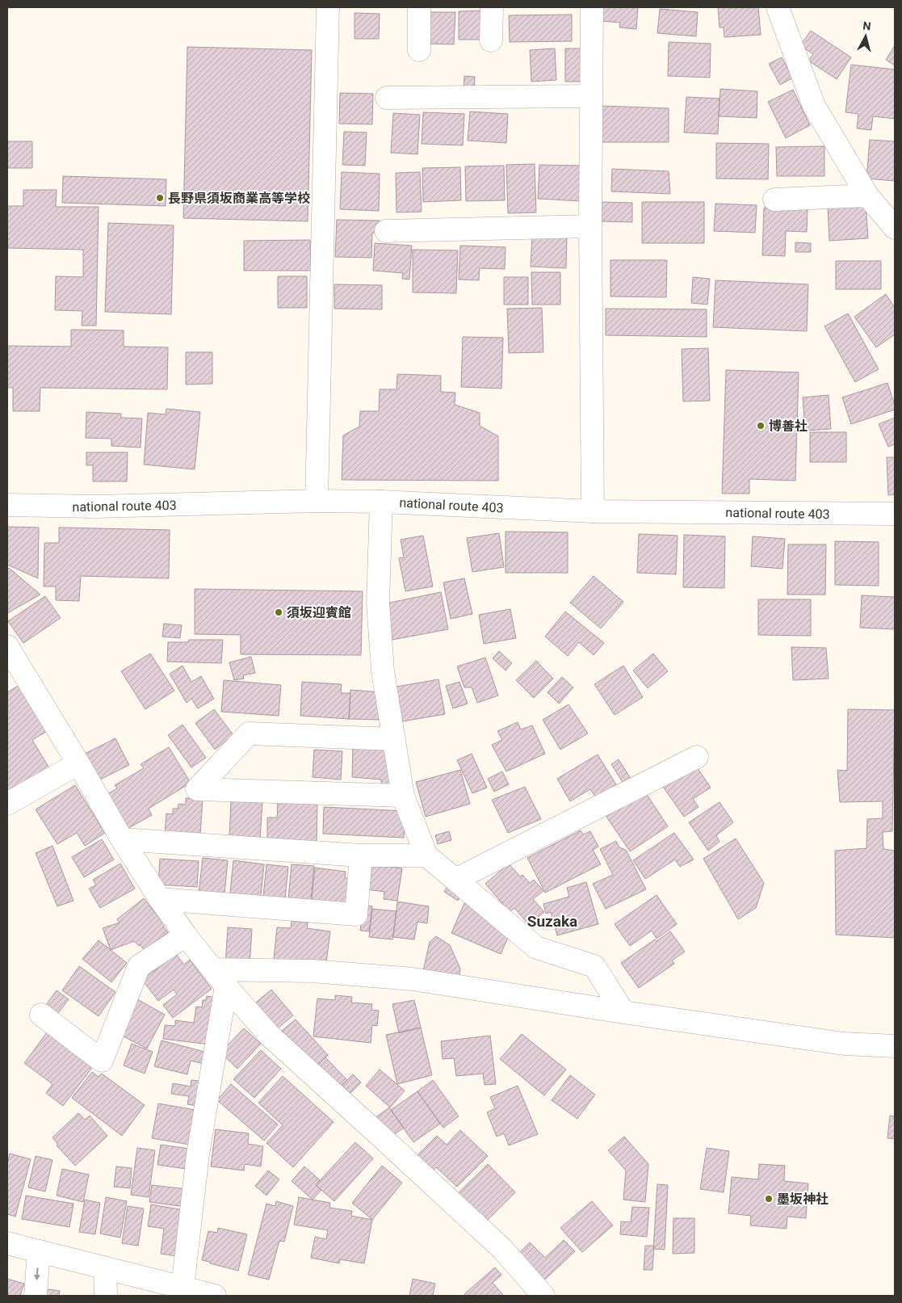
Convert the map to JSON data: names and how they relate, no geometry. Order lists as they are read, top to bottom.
{
  "streets": {
    "main road": ["national route 403"]
  },
  "districts": ["Suzaka"],
  "places": [
    "長野県須坂商業高等学校",
    "博善社",
    "須坂迎賓館",
    "墨坂神社"
  ],
  "north": "top"
}
